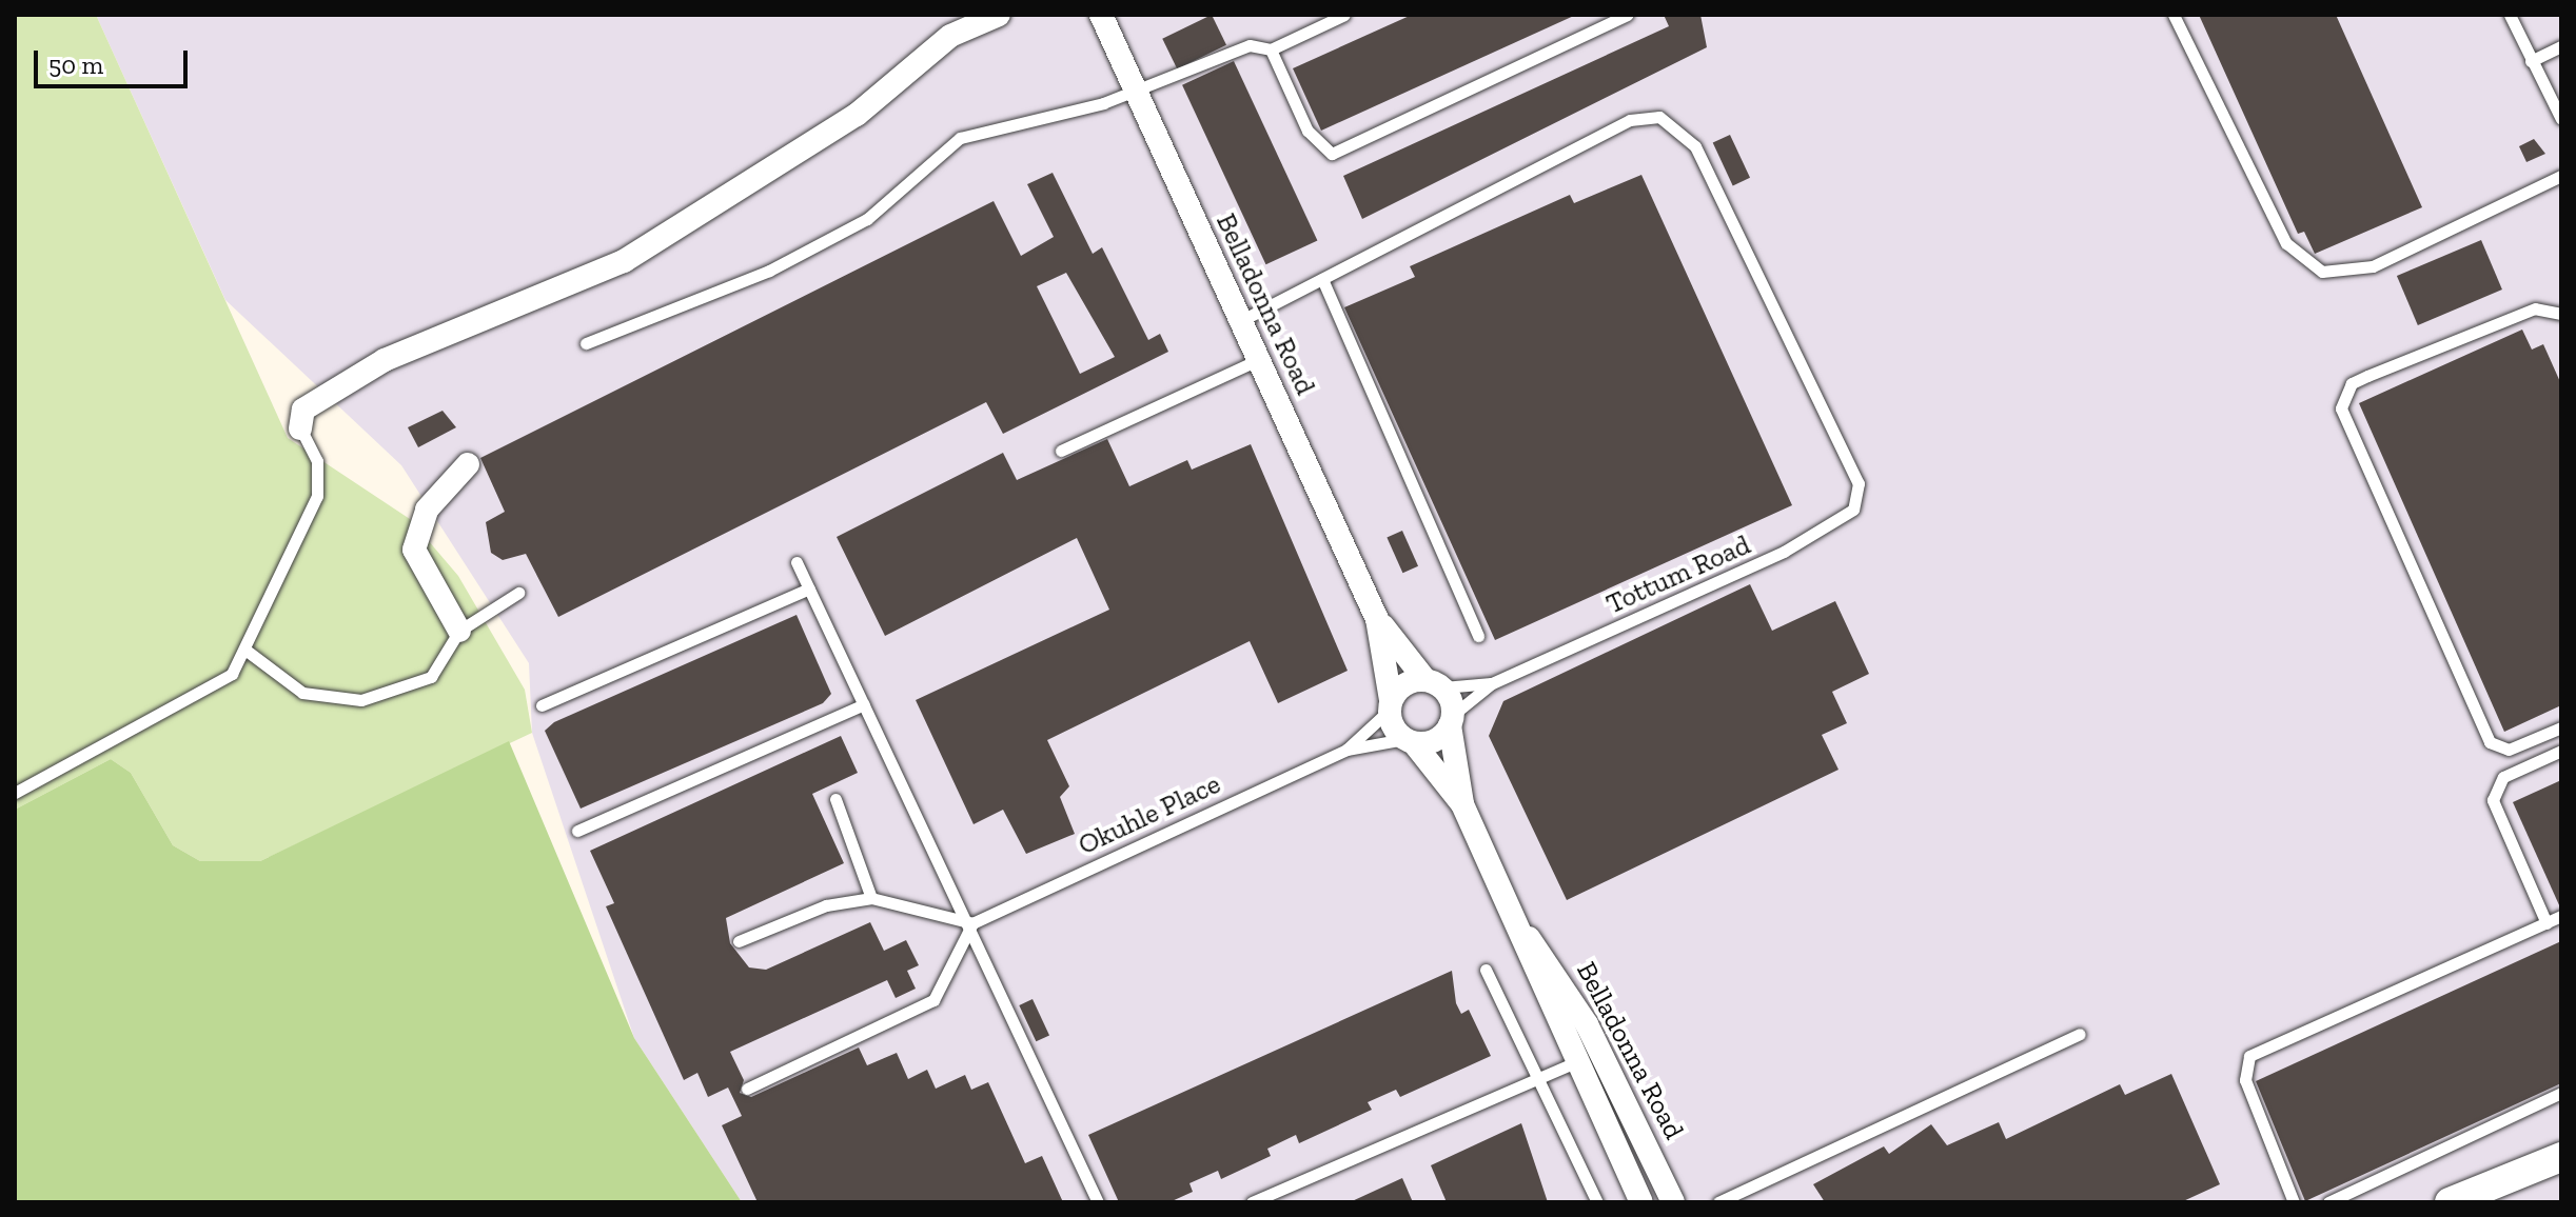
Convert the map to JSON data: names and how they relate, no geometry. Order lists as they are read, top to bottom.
{
  "streets": {
    "street": ["Belladonna Road"],
    "lane": ["Tottum Road", "Okuhle Place"]
  },
  "crossings": [
    ["Belladonna Road", "Tottum Road"],
    ["Belladonna Road", "Okuhle Place"],
    ["Tottum Road", "Okuhle Place"]
  ],
  "scale_bar": "50 m"
}
